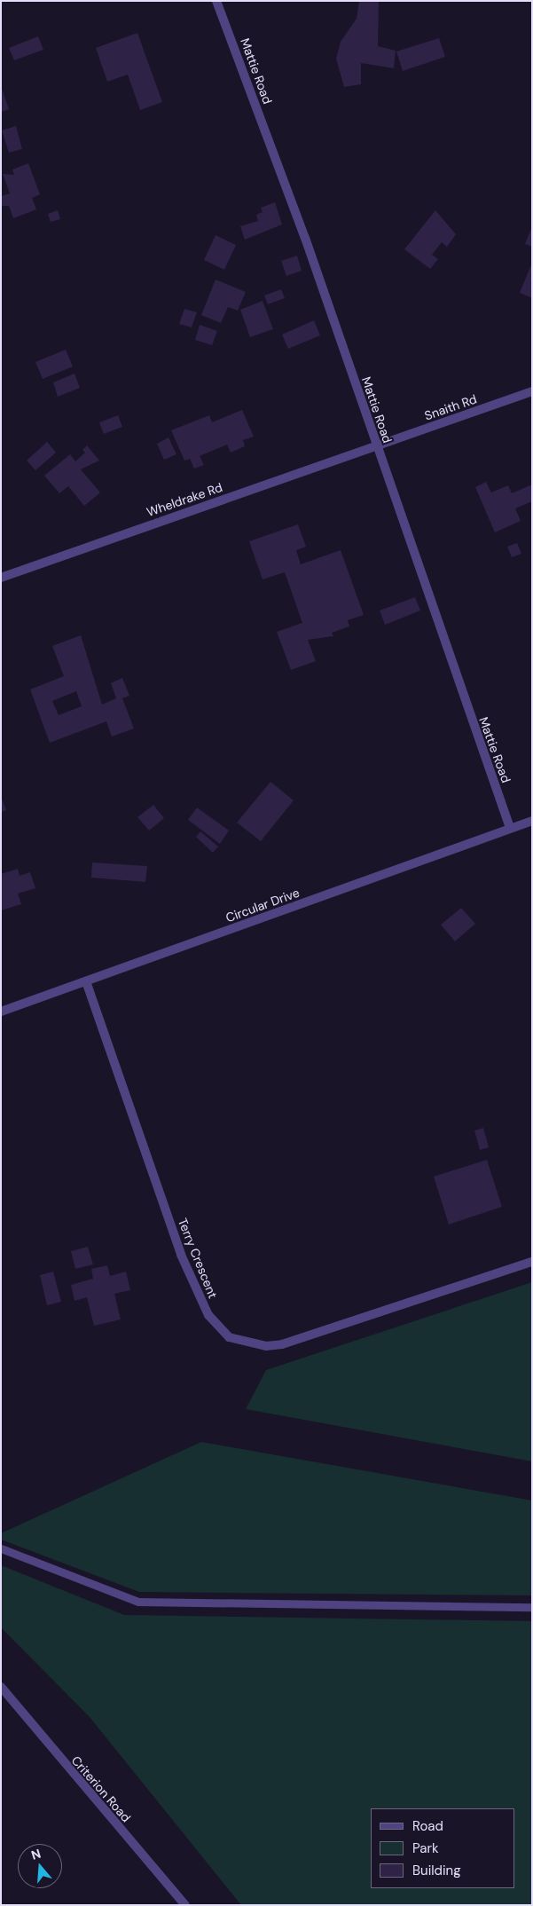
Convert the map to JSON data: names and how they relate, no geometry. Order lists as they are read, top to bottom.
{
  "streets": {
    "street": [
      "Mattie Road",
      "Snaith Rd",
      "Wheldrake Rd",
      "Circular Drive",
      "Terry Crescent",
      "Criterion Road"
    ]
  },
  "crossings": [
    ["Mattie Road", "Snaith Rd"],
    ["Mattie Road", "Wheldrake Rd"],
    ["Mattie Road", "Circular Drive"],
    ["Snaith Rd", "Wheldrake Rd"],
    ["Circular Drive", "Terry Crescent"]
  ],
  "legend": ["Road", "Park", "Building"],
  "north": "top"
}
